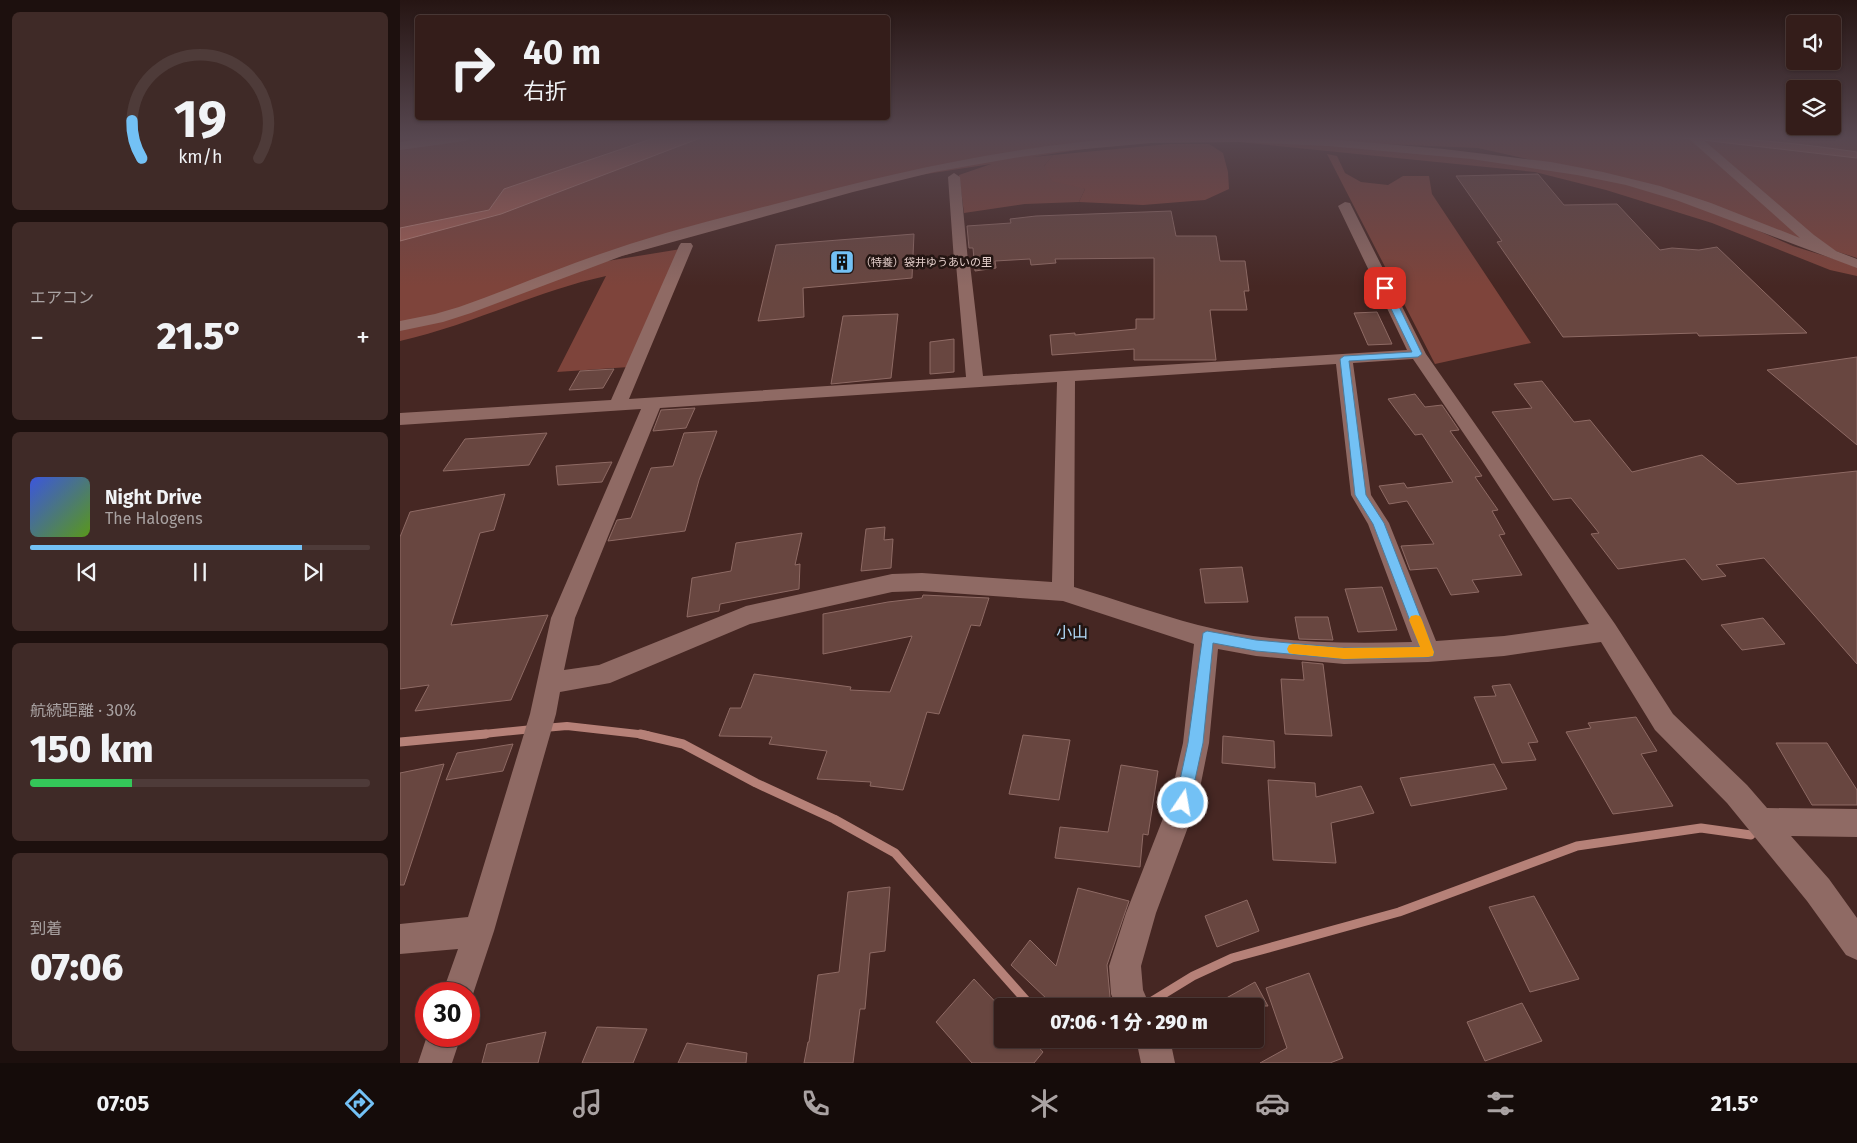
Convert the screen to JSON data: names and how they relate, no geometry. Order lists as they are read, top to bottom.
{
  "districts": ["小山"],
  "places": {
    "building": ["（特養）袋井ゆうあいの里"]
  },
  "page": {
    "turn": ["40 m", "右折"],
    "tile": [
      "エアコン",
      ["航続距離 · 30%", "150 km"],
      ["到着", "07:06"]
    ],
    "heat": ["−", "21.5°", "+"],
    "song": ["Night Drive", "The Halogens"],
    "limit": "30",
    "trip": "07:06 · 1 分 · 290 m",
    "tabs": ["07:05", "21.5°"],
    "gauge": ["19", "km/h"]
  }
}
